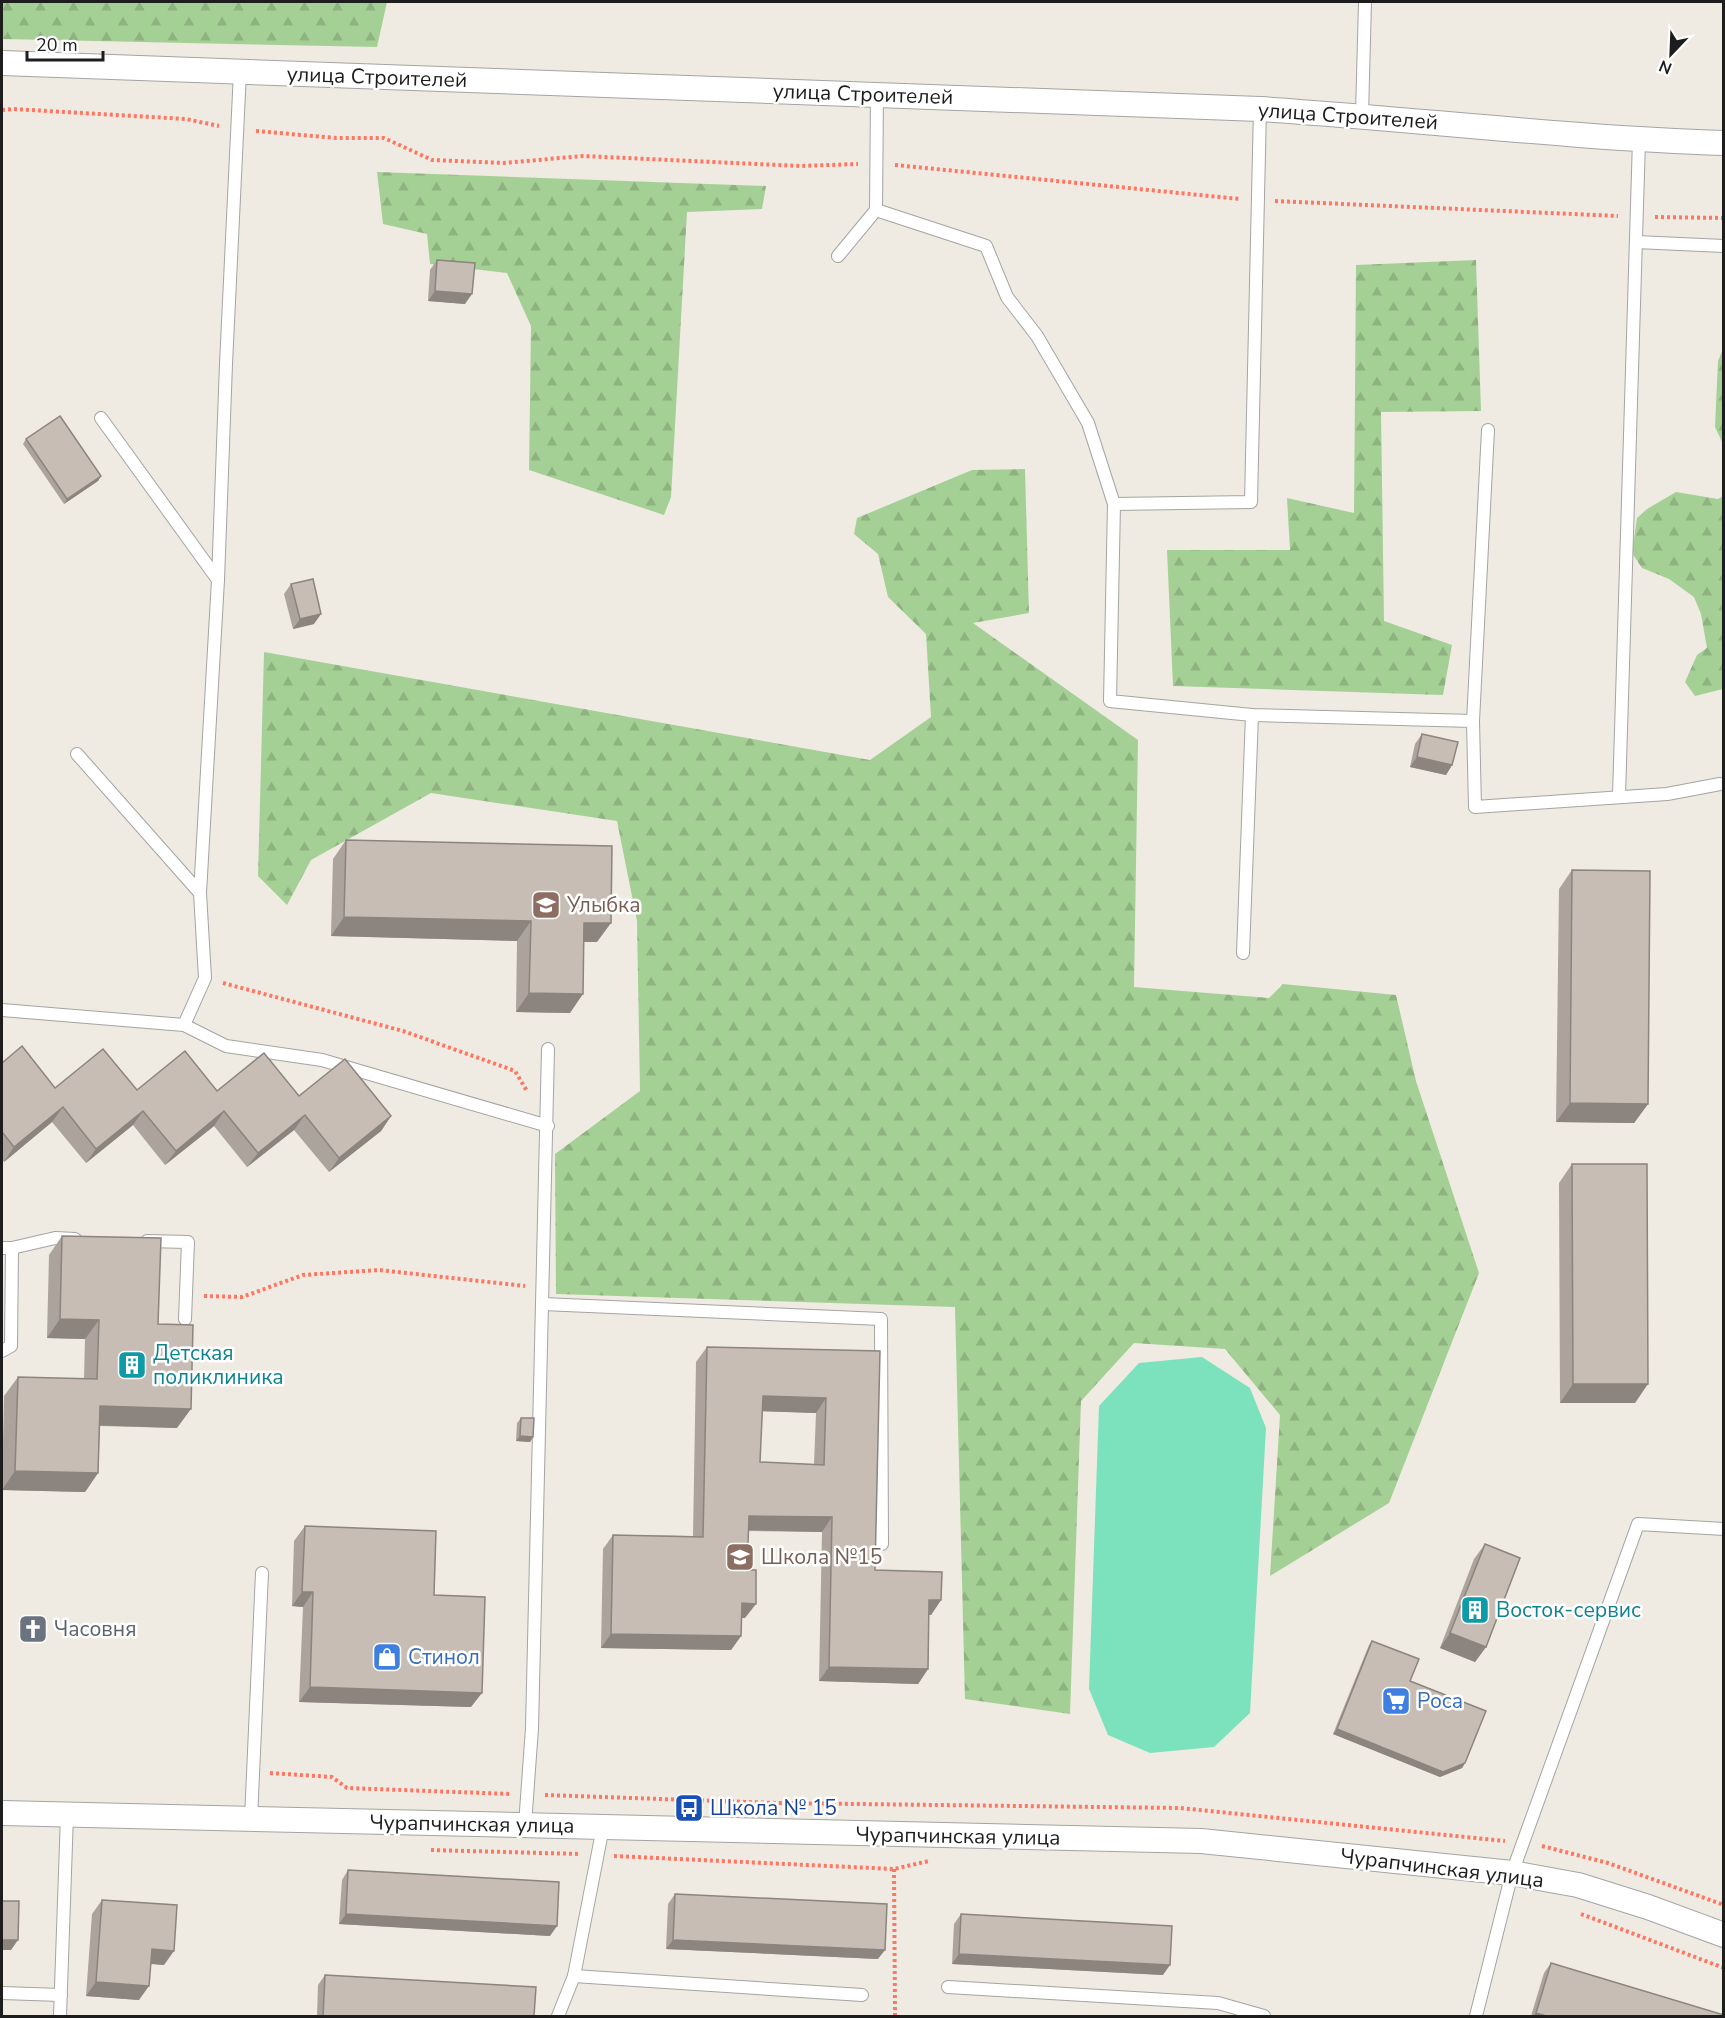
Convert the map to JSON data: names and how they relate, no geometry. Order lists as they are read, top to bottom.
{
  "streets": {
    "street": ["улица Строителей", "Чурапчинская улица"]
  },
  "places": {
    "school or university": ["Улыбка", "Школа №15"],
    "building": ["Детская поликлиника", "Восток-сервис"],
    "church": ["Часовня"],
    "shop": ["Стинол"],
    "supermarket": ["Роса"],
    "bus stop": ["Школа № 15"]
  },
  "scale_bar": "20 m",
  "north": "bottom left"
}
